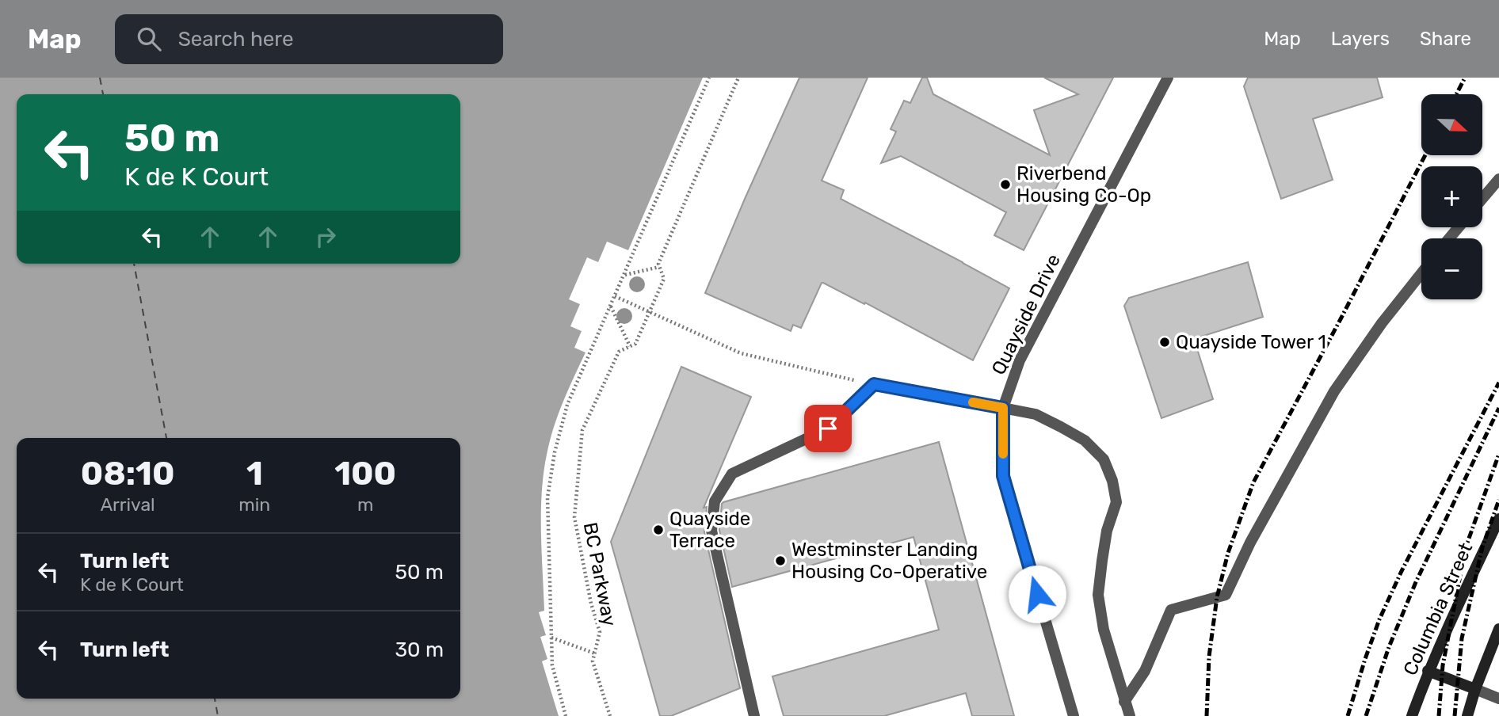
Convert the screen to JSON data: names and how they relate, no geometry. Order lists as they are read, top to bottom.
{
  "streets": {
    "main road": ["Columbia Street"],
    "street": ["Quayside Drive"],
    "path": ["BC Parkway"]
  },
  "places": [
    "Riverbend Housing Co-Op",
    "Quayside Tower 1",
    "Quayside Terrace",
    "Westminster Landing Housing Co-Operative"
  ],
  "north": "right",
  "page": {
    "header": "Map",
    "search": "Search here",
    "nav": ["Map", "Layers", "Share"],
    "map_buttons": ["+", "−"],
    "turn": ["50 m", "K de K Court"],
    "eta": [
      "08:10",
      "Arrival",
      "1",
      "min",
      "100",
      "m"
    ],
    "list": [
      {
        "name": "Turn left",
        "note": "K de K Court",
        "value": "50 m"
      },
      {
        "name": "Turn left",
        "value": "30 m"
      }
    ]
  }
}
